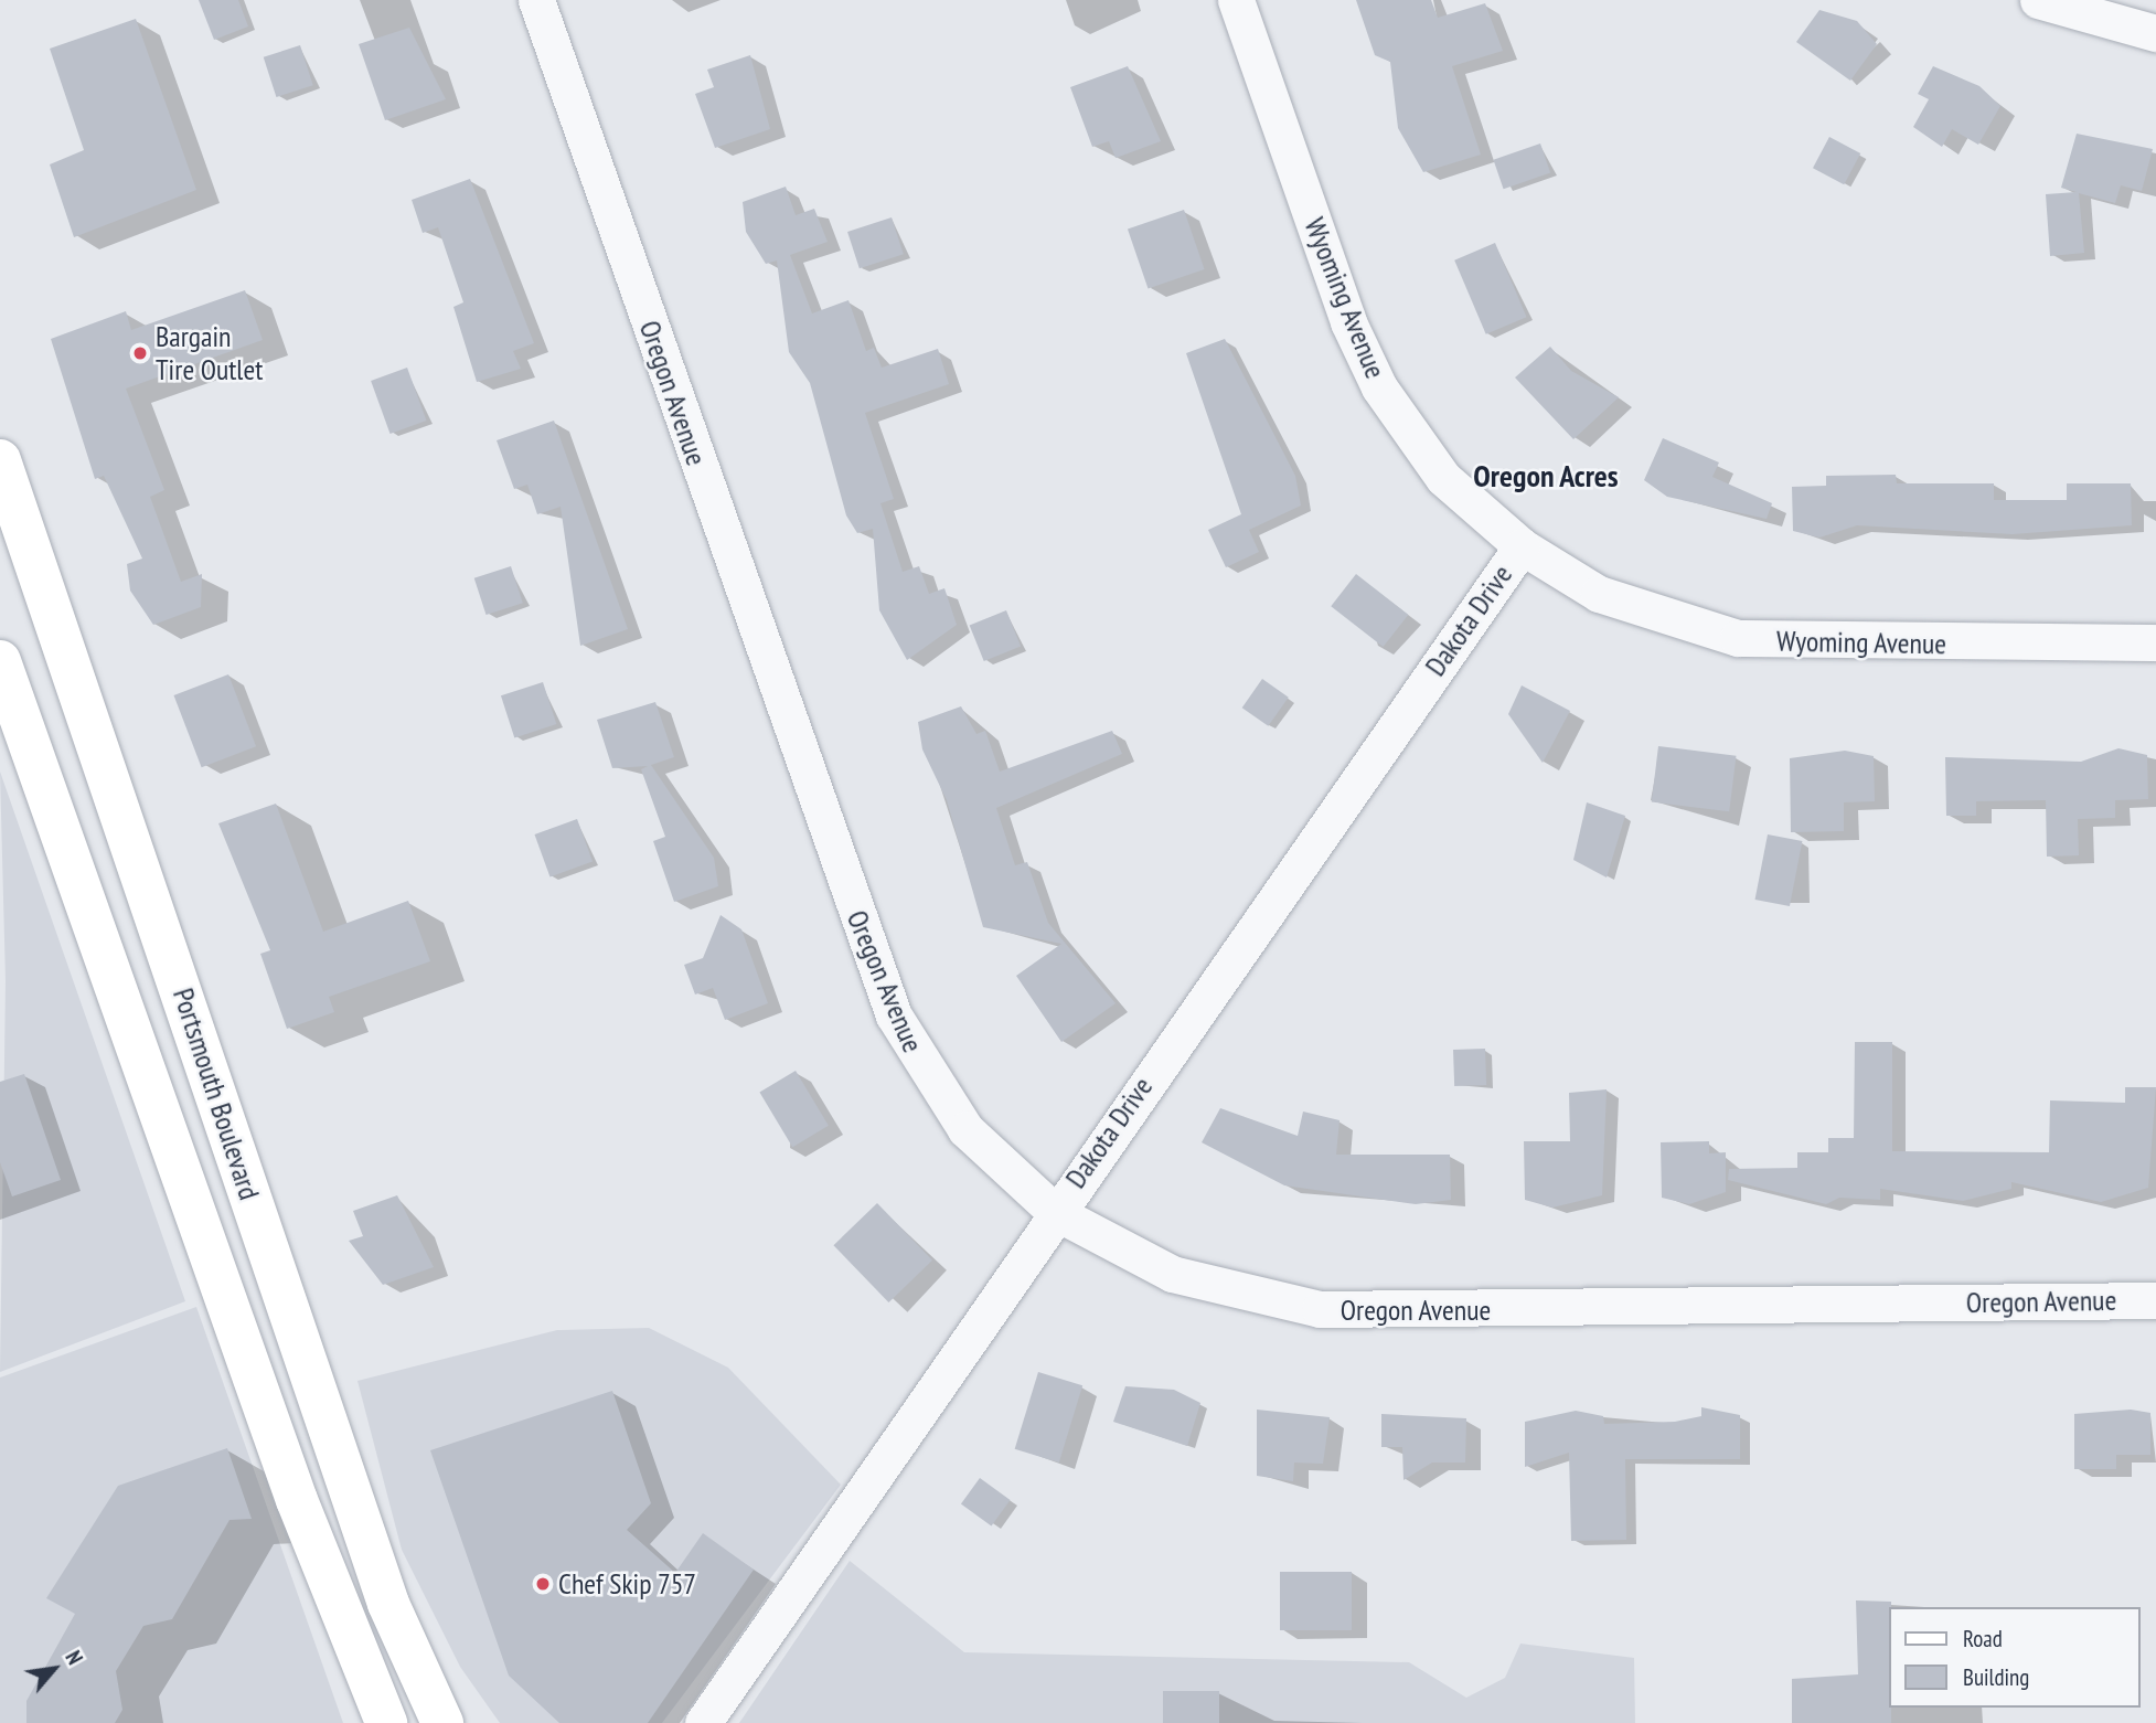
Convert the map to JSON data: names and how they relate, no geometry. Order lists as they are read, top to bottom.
{
  "streets": {
    "main road": ["Portsmouth Boulevard"],
    "street": ["Wyoming Avenue", "Oregon Avenue", "Dakota Drive"]
  },
  "crossings": [
    ["Wyoming Avenue", "Dakota Drive"],
    ["Oregon Avenue", "Dakota Drive"]
  ],
  "districts": ["Oregon Acres"],
  "places": ["Bargain Tire Outlet", "Chef Skip 757"],
  "legend": ["Road", "Building"],
  "north": "top right"
}
